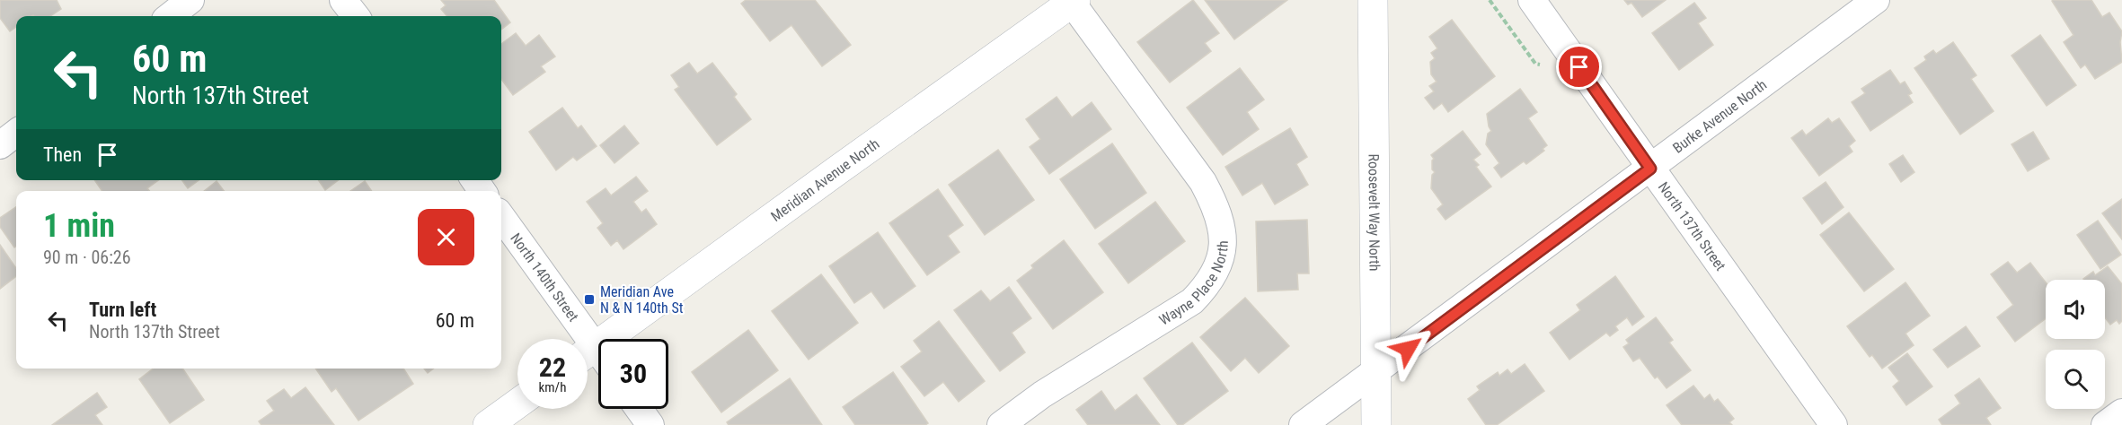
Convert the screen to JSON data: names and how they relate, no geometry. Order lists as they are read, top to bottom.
{
  "streets": {
    "street": [
      "Burke Avenue North",
      "Meridian Avenue North",
      "Roosevelt Way North",
      "North 137th Street",
      "North 140th Street",
      "Wayne Place North"
    ]
  },
  "crossings": [
    ["Burke Avenue North", "Roosevelt Way North"],
    ["Burke Avenue North", "North 137th Street"],
    ["Meridian Avenue North", "North 140th Street"],
    ["Meridian Avenue North", "Wayne Place North"]
  ],
  "places": {
    "transit": ["Meridian Ave N & N 140th St"]
  },
  "page": {
    "turn": ["60 m", "North 137th Street"],
    "then": "Then",
    "heading": ["1 min", "90 m · 06:26"],
    "list": [
      {
        "name": "Turn left",
        "note": "North 137th Street",
        "value": "60 m"
      }
    ],
    "speed": "22 km/h",
    "limit": "30"
  }
}
